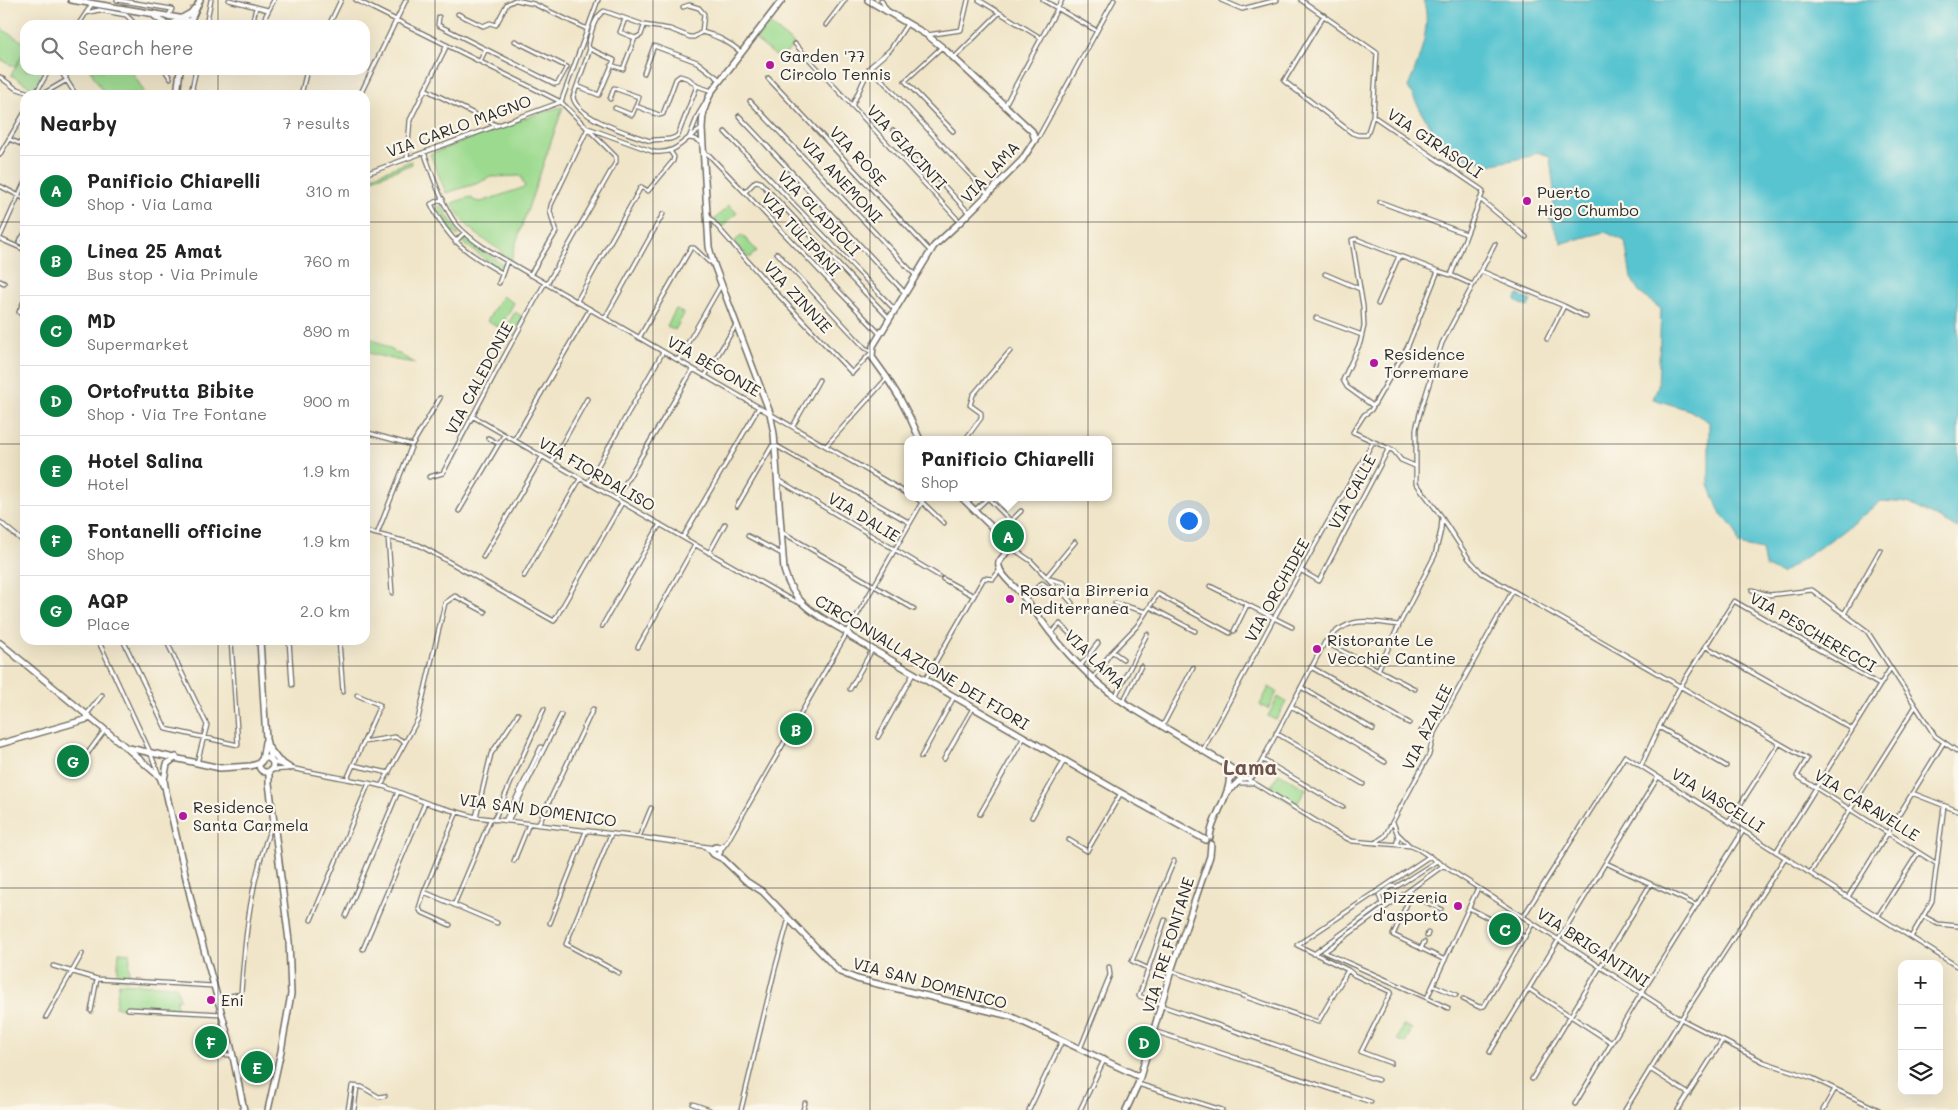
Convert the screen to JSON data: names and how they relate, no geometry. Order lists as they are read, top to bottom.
{
  "streets": {
    "street": [
      "VIA CARLO MAGNO",
      "VIA GIRASOLI",
      "VIA GIACINTI",
      "VIA ROSE",
      "VIA LAMA",
      "VIA ANEMONI",
      "VIA GLADIOLI",
      "VIA TULIPANI",
      "VIA ZINNIE",
      "VIA BEGONIE",
      "VIA CALEDONIE",
      "VIA FIORDALISO",
      "VIA CALLE",
      "VIA DALIE",
      "VIA ORCHIDEE",
      "VIA PESCHERECCI",
      "CIRCONVALLAZIONE DEI FIORI",
      "VIA AZALEE",
      "VIA VASCELLI",
      "VIA CARAVELLE",
      "VIA SAN DOMENICO",
      "VIA TRE FONTANE",
      "VIA BRIGANTINI"
    ]
  },
  "crossings": [
    ["VIA CARLO MAGNO", "VIA BEGONIE"],
    ["VIA GIACINTI", "VIA LAMA"],
    ["VIA ROSE", "VIA LAMA"],
    ["VIA LAMA", "VIA ANEMONI"],
    ["VIA LAMA", "VIA GLADIOLI"],
    ["VIA LAMA", "VIA TULIPANI"],
    ["VIA LAMA", "VIA ZINNIE"],
    ["VIA LAMA", "VIA ORCHIDEE"],
    ["VIA LAMA", "VIA BRIGANTINI"],
    ["VIA TULIPANI", "CIRCONVALLAZIONE DEI FIORI"],
    ["VIA ZINNIE", "CIRCONVALLAZIONE DEI FIORI"],
    ["VIA BEGONIE", "VIA CALEDONIE"],
    ["VIA BEGONIE", "CIRCONVALLAZIONE DEI FIORI"],
    ["VIA CALEDONIE", "VIA FIORDALISO"],
    ["VIA FIORDALISO", "CIRCONVALLAZIONE DEI FIORI"],
    ["VIA CALLE", "VIA ORCHIDEE"],
    ["VIA DALIE", "CIRCONVALLAZIONE DEI FIORI"],
    ["CIRCONVALLAZIONE DEI FIORI", "VIA TRE FONTANE"],
    ["VIA AZALEE", "VIA CARAVELLE"],
    ["VIA AZALEE", "VIA BRIGANTINI"],
    ["VIA VASCELLI", "VIA BRIGANTINI"],
    ["VIA SAN DOMENICO", "VIA TRE FONTANE"]
  ],
  "districts": ["Lama"],
  "places": [
    "Garden '77 Circolo Tennis",
    "Puerto Higo Chumbo",
    "Residence Torremare",
    "Rosaria Birreria Mediterranea",
    "Ristorante Le Vecchie Cantine",
    "Residence Santa Carmela",
    "Pizzeria d'asporto",
    "Eni"
  ],
  "page": {
    "search": "Search here",
    "heading": ["Nearby", "7 results"],
    "list": [
      {
        "mark": "A",
        "name": "Panificio Chiarelli",
        "note": "Shop · Via Lama",
        "value": "310 m"
      },
      {
        "mark": "B",
        "name": "Linea 25 Amat",
        "note": "Bus stop · Via Primule",
        "value": "760 m"
      },
      {
        "mark": "C",
        "name": "MD",
        "note": "Supermarket",
        "value": "890 m"
      },
      {
        "mark": "D",
        "name": "Ortofrutta Bibite",
        "note": "Shop · Via Tre Fontane",
        "value": "900 m"
      },
      {
        "mark": "E",
        "name": "Hotel Salina",
        "note": "Hotel",
        "value": "1.9 km"
      },
      {
        "mark": "F",
        "name": "Fontanelli officine",
        "note": "Shop",
        "value": "1.9 km"
      },
      {
        "mark": "G",
        "name": "AQP",
        "note": "Place",
        "value": "2.0 km"
      }
    ],
    "popup": ["Panificio Chiarelli", "Shop"],
    "pins": [
      "A",
      "B",
      "G",
      "C",
      "D",
      "F",
      "E"
    ],
    "map_buttons": ["+", "−"]
  }
}
